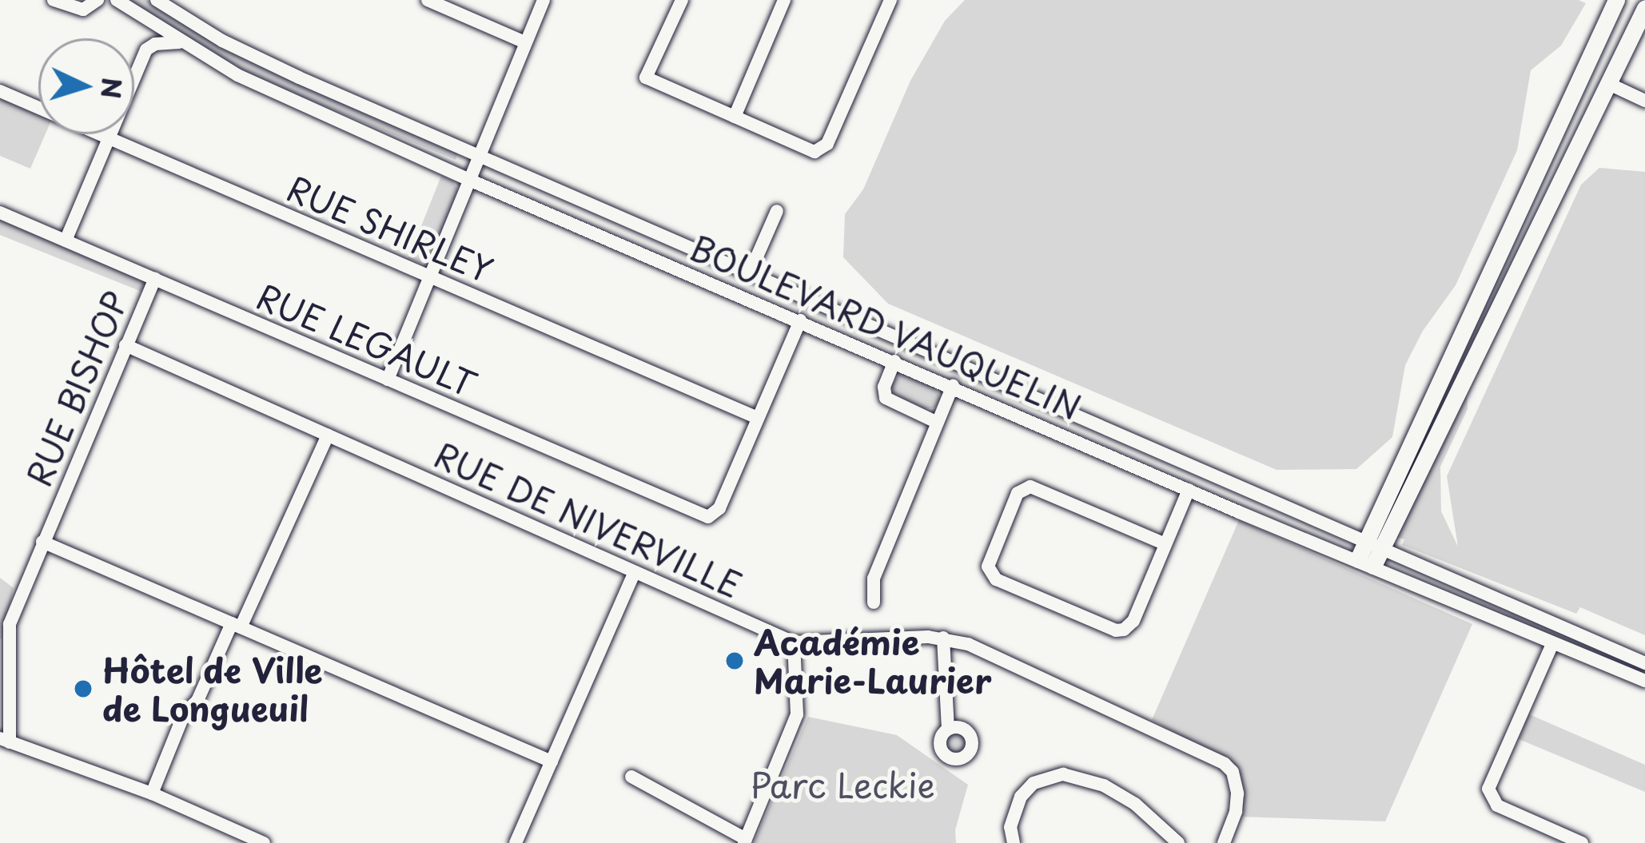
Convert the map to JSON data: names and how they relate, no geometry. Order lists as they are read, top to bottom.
{
  "streets": {
    "street": [
      "RUE SHIRLEY",
      "BOULEVARD VAUQUELIN",
      "RUE LEGAULT",
      "RUE BISHOP",
      "RUE DE NIVERVILLE"
    ]
  },
  "crossings": [
    ["RUE SHIRLEY", "RUE LEGAULT"],
    ["RUE LEGAULT", "RUE BISHOP"],
    ["RUE BISHOP", "RUE DE NIVERVILLE"]
  ],
  "parks": ["Parc Leckie"],
  "places": ["Académie Marie-Laurier", "Hôtel de Ville de Longueuil"],
  "north": "right"
}
